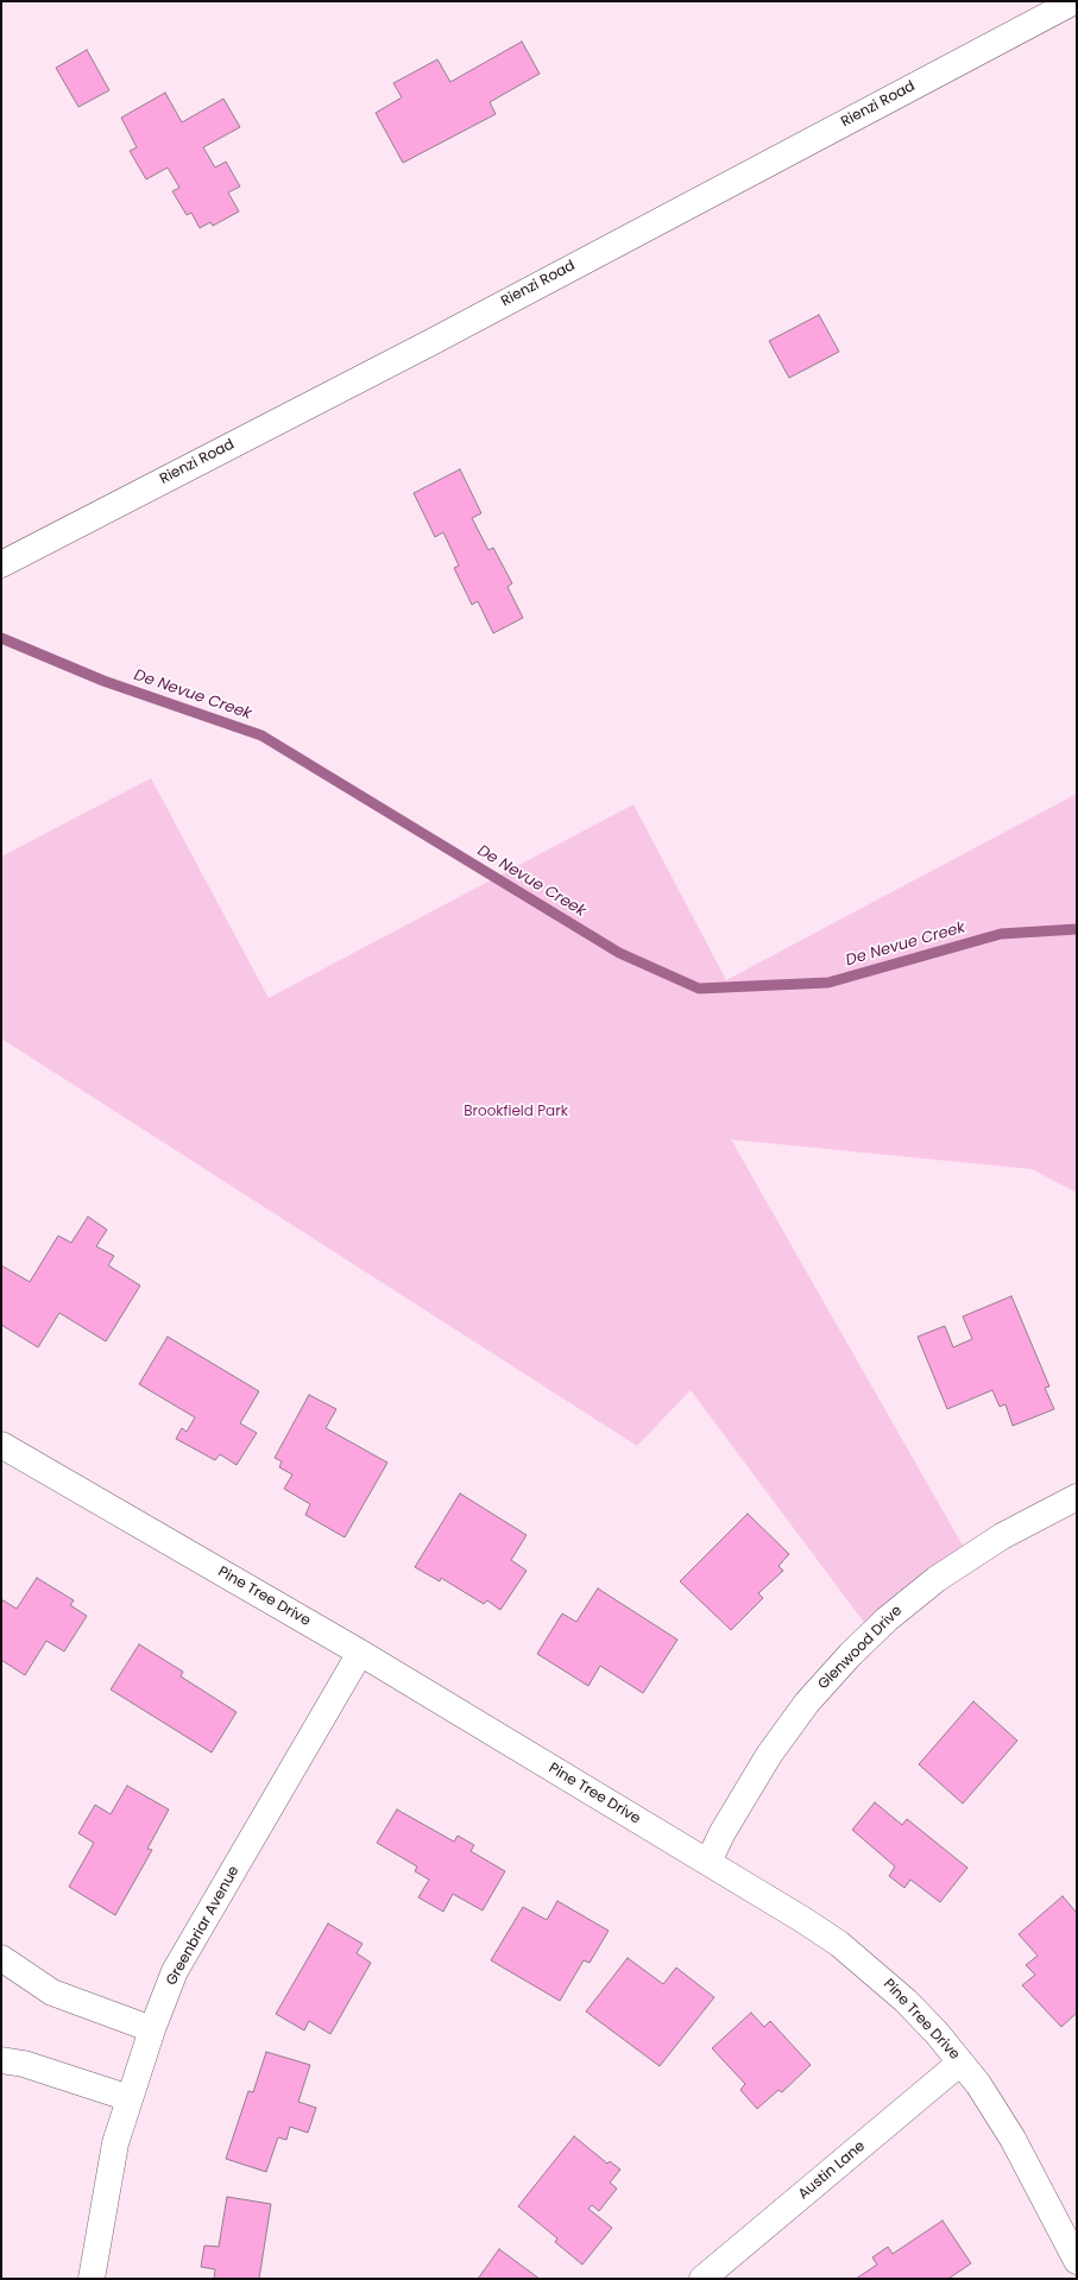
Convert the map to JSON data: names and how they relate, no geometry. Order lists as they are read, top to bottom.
{
  "streets": {
    "street": [
      "Rienzi Road",
      "Pine Tree Drive",
      "Glenwood Drive",
      "Greenbriar Avenue",
      "Austin Lane"
    ]
  },
  "crossings": [
    ["Pine Tree Drive", "Glenwood Drive"],
    ["Pine Tree Drive", "Greenbriar Avenue"],
    ["Pine Tree Drive", "Austin Lane"]
  ],
  "water": ["De Nevue Creek"],
  "parks": ["Brookfield Park"]
}
